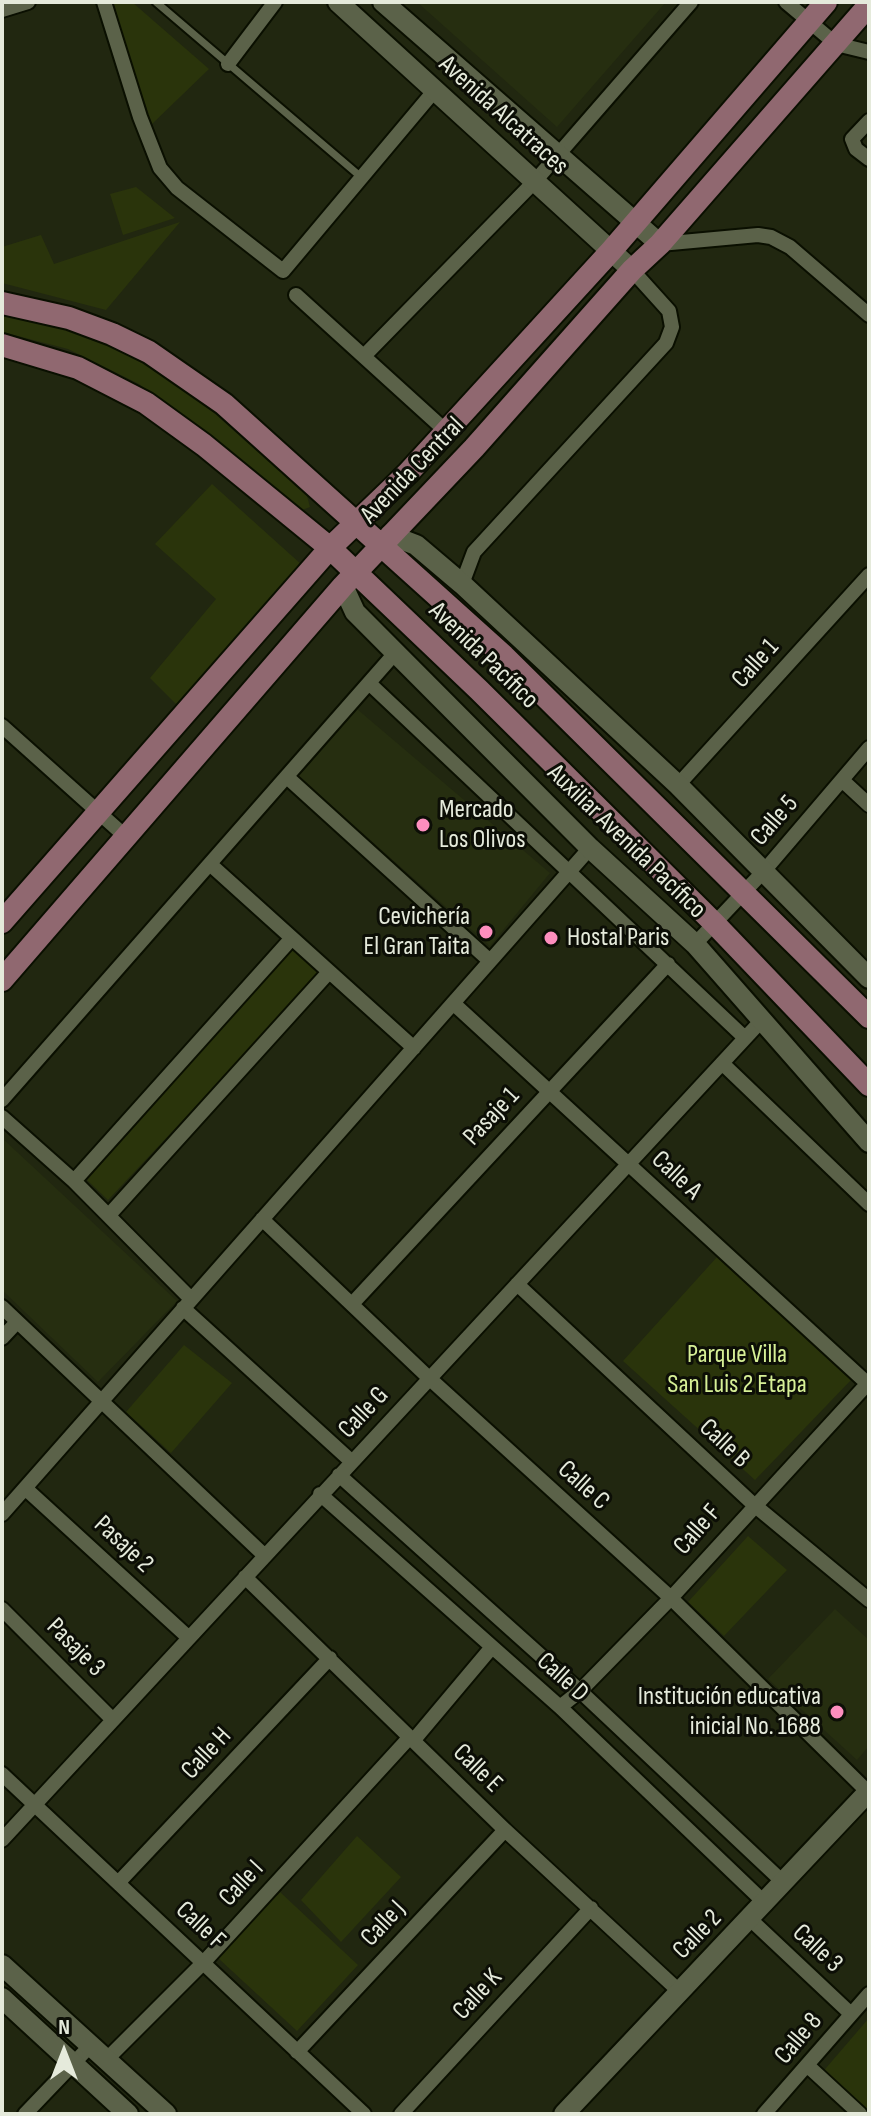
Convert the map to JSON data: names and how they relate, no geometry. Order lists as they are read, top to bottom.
{
  "streets": {
    "main road": [
      "Avenida Alcatraces",
      "Avenida Central",
      "Avenida Pacífico",
      "Auxiliar Avenida Pacífico",
      "Calle 2"
    ],
    "street": [
      "Calle 1",
      "Calle 5",
      "Pasaje 1",
      "Calle A",
      "Calle G",
      "Calle B",
      "Calle C",
      "Calle F",
      "Pasaje 2",
      "Pasaje 3",
      "Calle D",
      "Calle H",
      "Calle E",
      "Calle I",
      "Calle J",
      "Calle 3",
      "Calle K",
      "Calle 8"
    ]
  },
  "crossings": [
    ["Avenida Alcatraces", "Avenida Central"],
    ["Avenida Central", "Avenida Pacífico"],
    ["Avenida Central", "Auxiliar Avenida Pacífico"],
    ["Avenida Pacífico", "Calle 5"],
    ["Avenida Pacífico", "Auxiliar Avenida Pacífico"],
    ["Auxiliar Avenida Pacífico", "Calle G"],
    ["Pasaje 1", "Calle A"],
    ["Pasaje 1", "Calle C"],
    ["Calle A", "Calle G"],
    ["Calle A", "Calle F"],
    ["Calle G", "Calle B"],
    ["Calle G", "Calle C"],
    ["Calle G", "Calle F"],
    ["Calle G", "Pasaje 2"],
    ["Calle G", "Pasaje 3"],
    ["Calle G", "Calle D"],
    ["Calle G", "Calle E"],
    ["Calle B", "Calle F"],
    ["Calle C", "Calle F"],
    ["Calle C", "Calle 2"],
    ["Calle F", "Calle D"],
    ["Calle F", "Calle H"],
    ["Calle F", "Calle I"],
    ["Calle F", "Calle J"],
    ["Calle D", "Calle I"],
    ["Calle D", "Calle 2"],
    ["Calle H", "Calle E"],
    ["Calle E", "Calle I"],
    ["Calle E", "Calle J"],
    ["Calle E", "Calle 2"],
    ["Calle E", "Calle K"],
    ["Calle 2", "Calle 3"],
    ["Calle 3", "Calle 8"]
  ],
  "parks": ["Parque Villa San Luis 2 Etapa"],
  "places": [
    "Mercado Los Olivos",
    "Cevichería El Gran Taita",
    "Hostal Paris",
    "Institución educativa inicial No. 1688"
  ],
  "north": "top"
}
